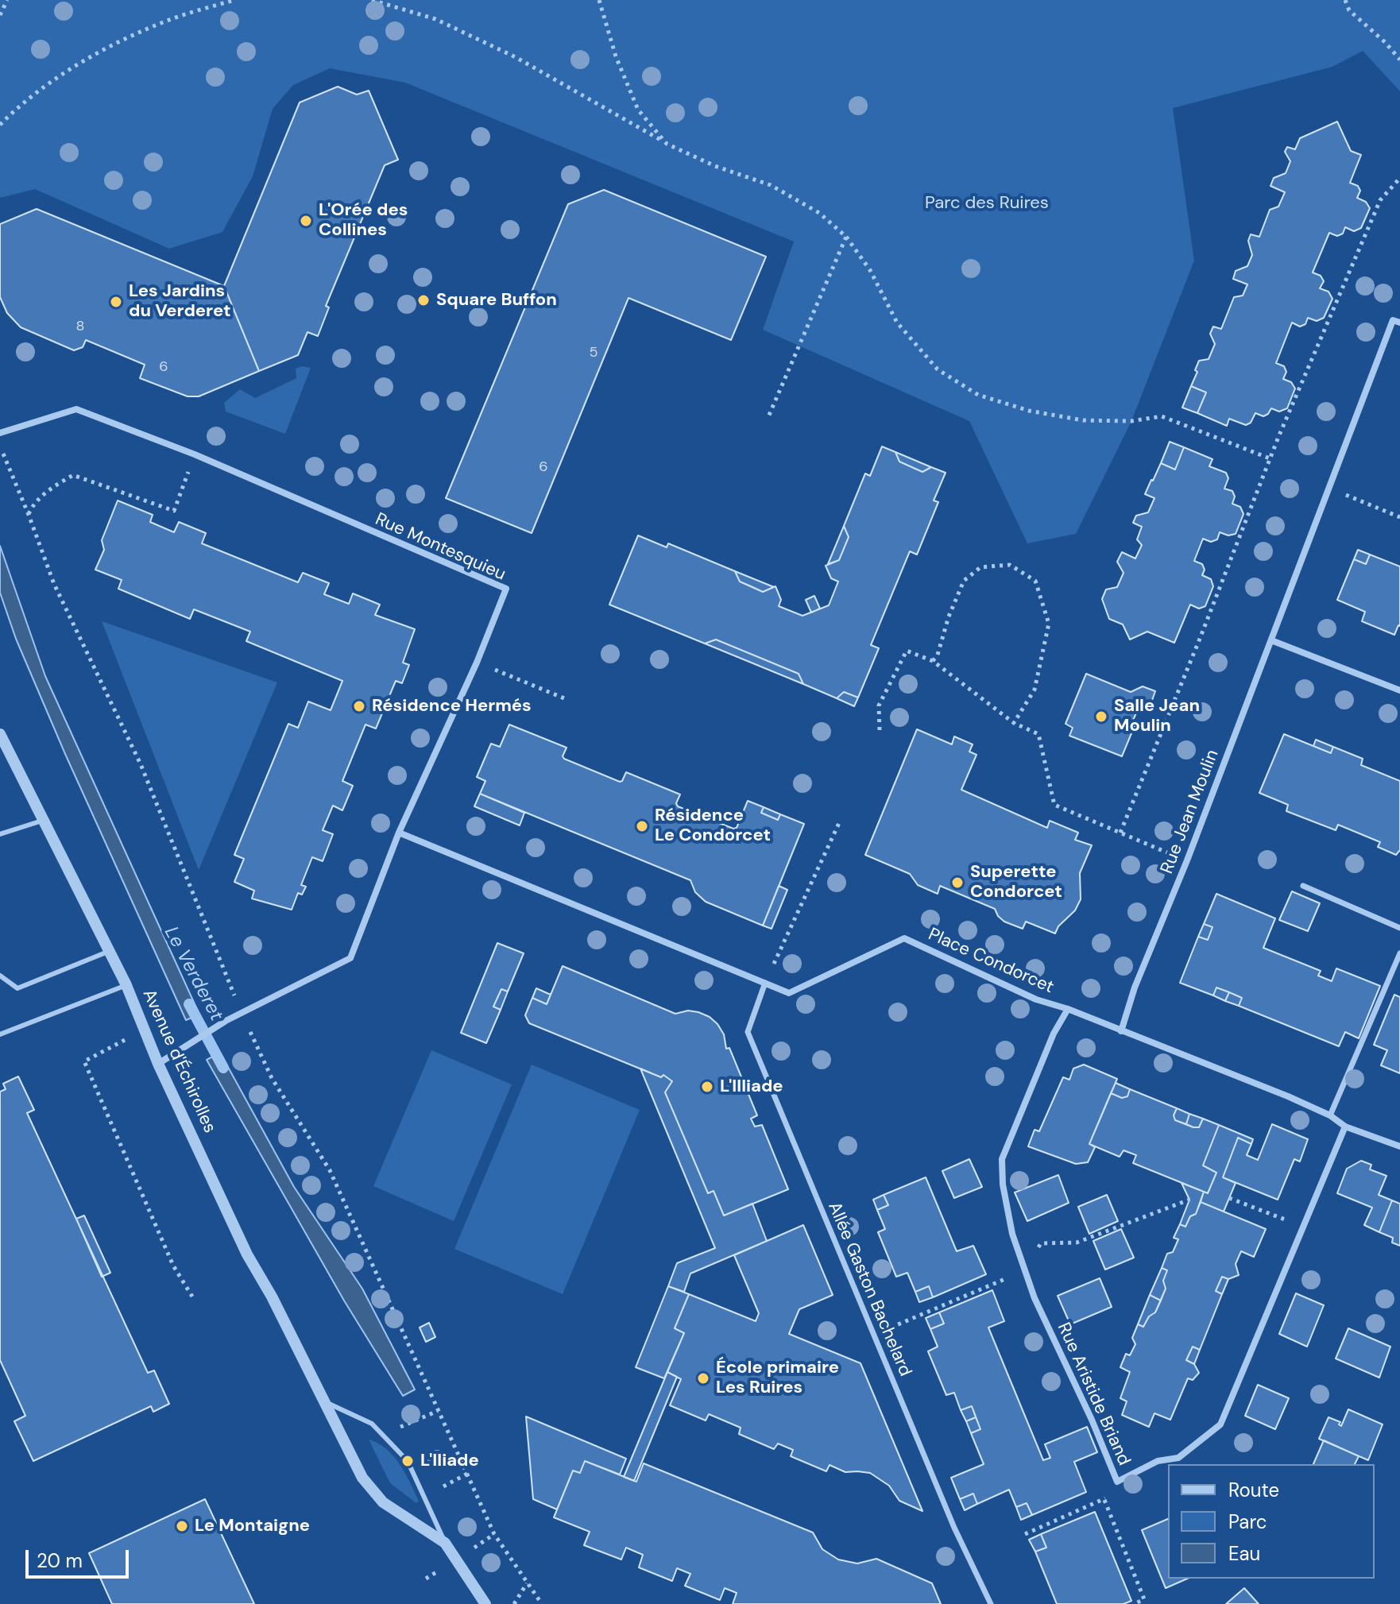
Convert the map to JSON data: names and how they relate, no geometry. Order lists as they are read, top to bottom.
{
  "streets": {
    "street": [
      "Rue Montesquieu",
      "Rue Jean Moulin",
      "Place Condorcet",
      "Avenue d'Échirolles",
      "Allée Gaston Bachelard",
      "Rue Aristide Briand"
    ]
  },
  "crossings": [
    ["Rue Montesquieu", "Avenue d'Échirolles"],
    ["Rue Jean Moulin", "Place Condorcet"],
    ["Place Condorcet", "Allée Gaston Bachelard"],
    ["Place Condorcet", "Rue Aristide Briand"]
  ],
  "water": ["Le Verderet"],
  "parks": ["Parc des Ruires"],
  "places": [
    "L'Orée des Collines",
    "Square Buffon",
    "Les Jardins du Verderet",
    "Résidence Hermés",
    "Salle Jean Moulin",
    "Résidence Le Condorcet",
    "Superette Condorcet",
    "L'Illiade",
    "École primaire Les Ruires",
    "L'Iliade",
    "Le Montaigne"
  ],
  "house_numbers": [
    "8",
    "5",
    "6",
    "6"
  ],
  "legend": ["Route", "Parc", "Eau"],
  "scale_bar": "20 m"
}
